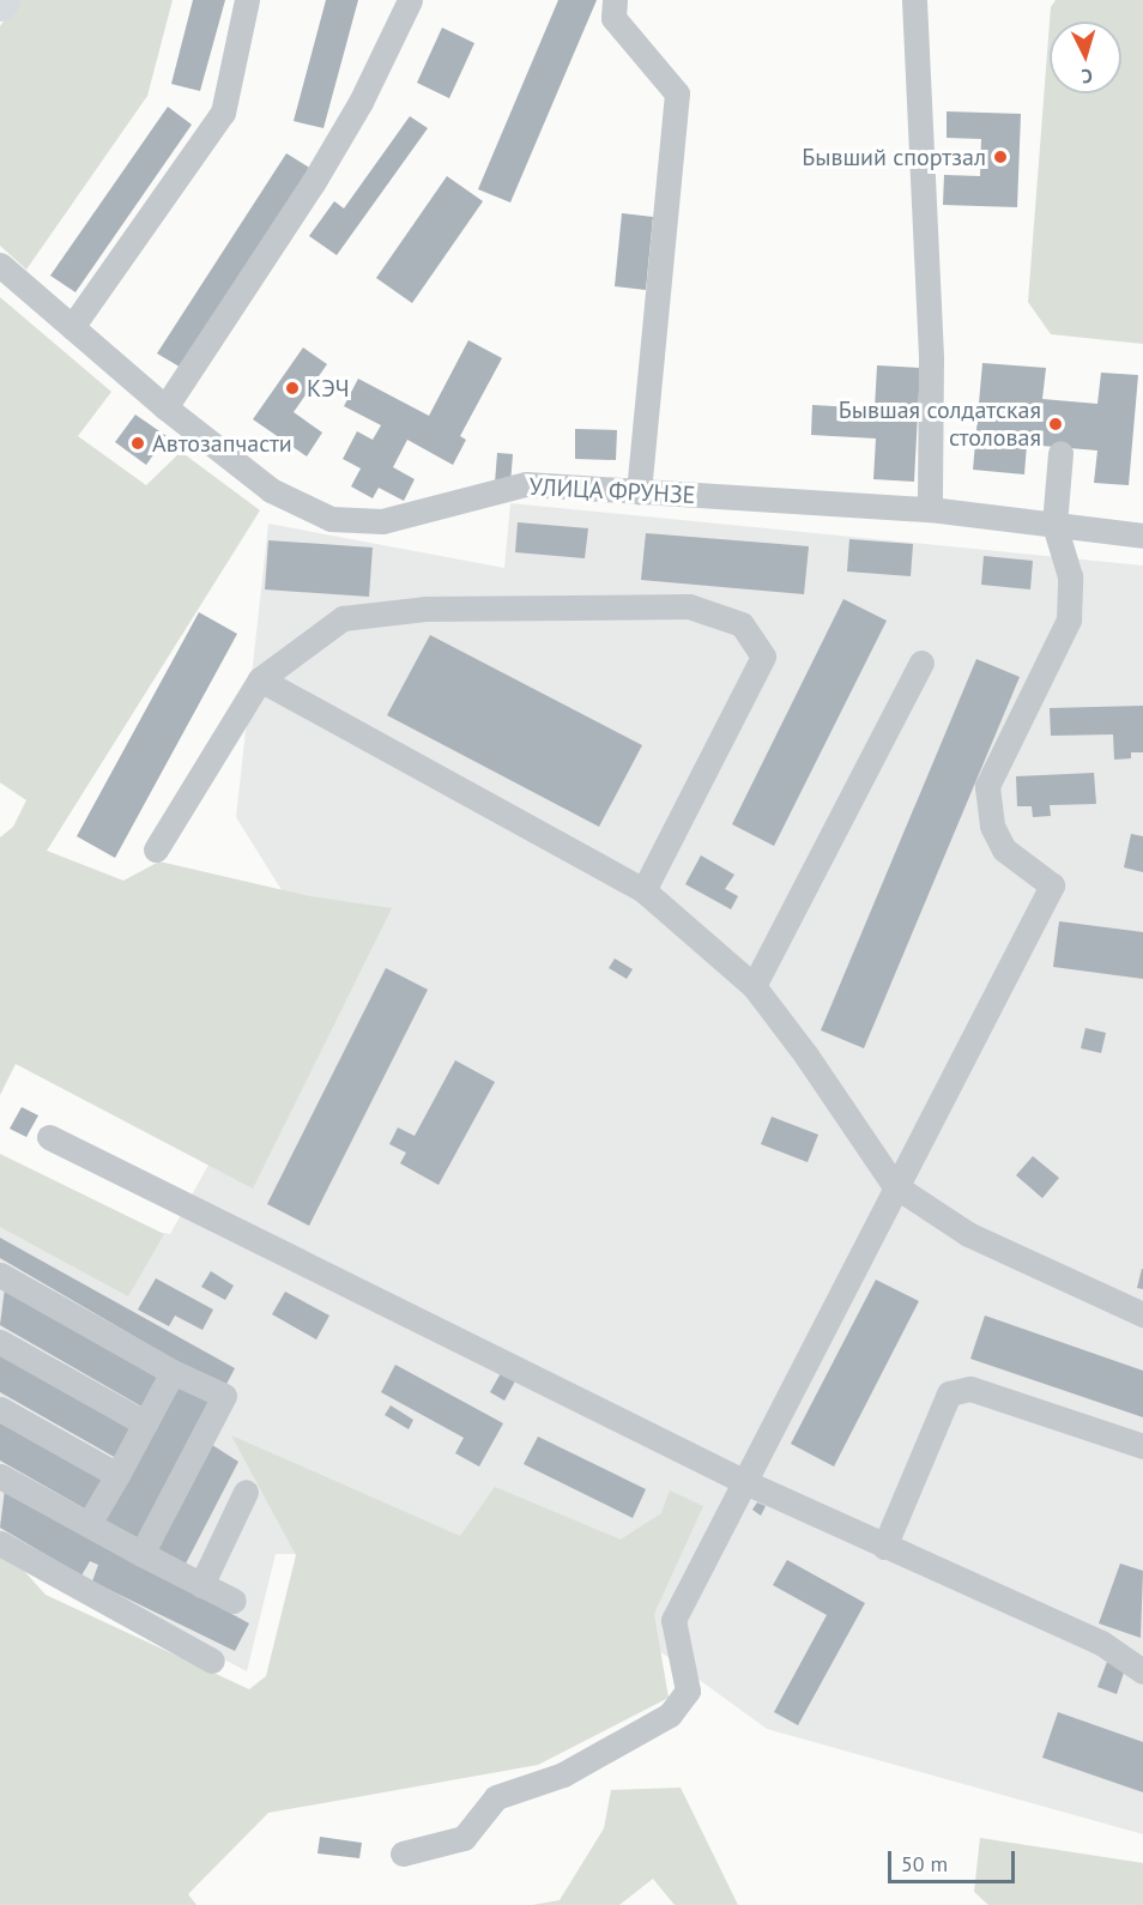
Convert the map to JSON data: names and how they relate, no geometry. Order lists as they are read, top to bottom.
{
  "streets": {
    "street": ["УЛИЦА ФРУНЗЕ"]
  },
  "places": [
    "Бывший спортзал",
    "КЭЧ",
    "Бывшая солдатская столовая",
    "Автозапчасти"
  ],
  "scale_bar": "50 m",
  "north": "bottom"
}
